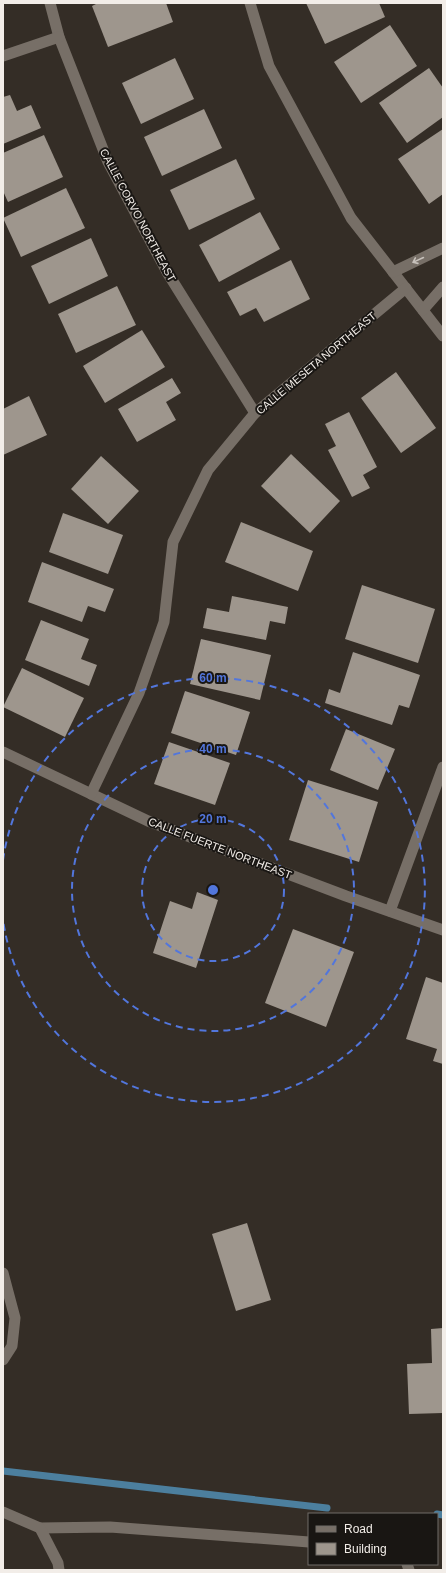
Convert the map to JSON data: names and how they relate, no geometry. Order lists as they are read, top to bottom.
{
  "streets": {
    "street": ["CALLE CORVO NORTHEAST", "CALLE MESETA NORTHEAST", "CALLE FUERTE NORTHEAST"]
  },
  "crossings": [
    ["CALLE CORVO NORTHEAST", "CALLE MESETA NORTHEAST"],
    ["CALLE MESETA NORTHEAST", "CALLE FUERTE NORTHEAST"]
  ],
  "legend": ["Road", "Building"],
  "rings": ["60 m", "40 m", "20 m"]
}
